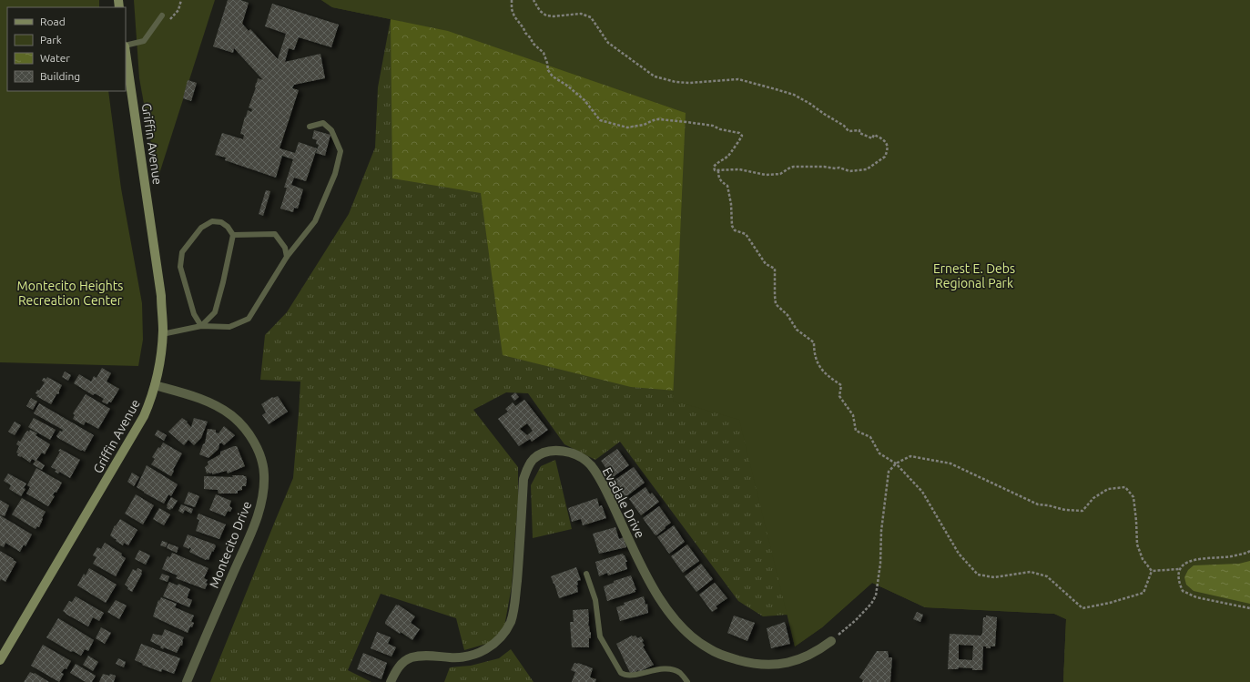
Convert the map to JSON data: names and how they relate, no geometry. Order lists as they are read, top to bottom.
{
  "streets": {
    "street": ["Griffin Avenue", "Evadale Drive", "Montecito Drive"]
  },
  "crossings": [
    ["Griffin Avenue", "Montecito Drive"]
  ],
  "parks": ["Ernest E. Debs Regional Park", "Montecito Heights Recreation Center"],
  "legend": [
    "Road",
    "Park",
    "Water",
    "Building"
  ]
}
